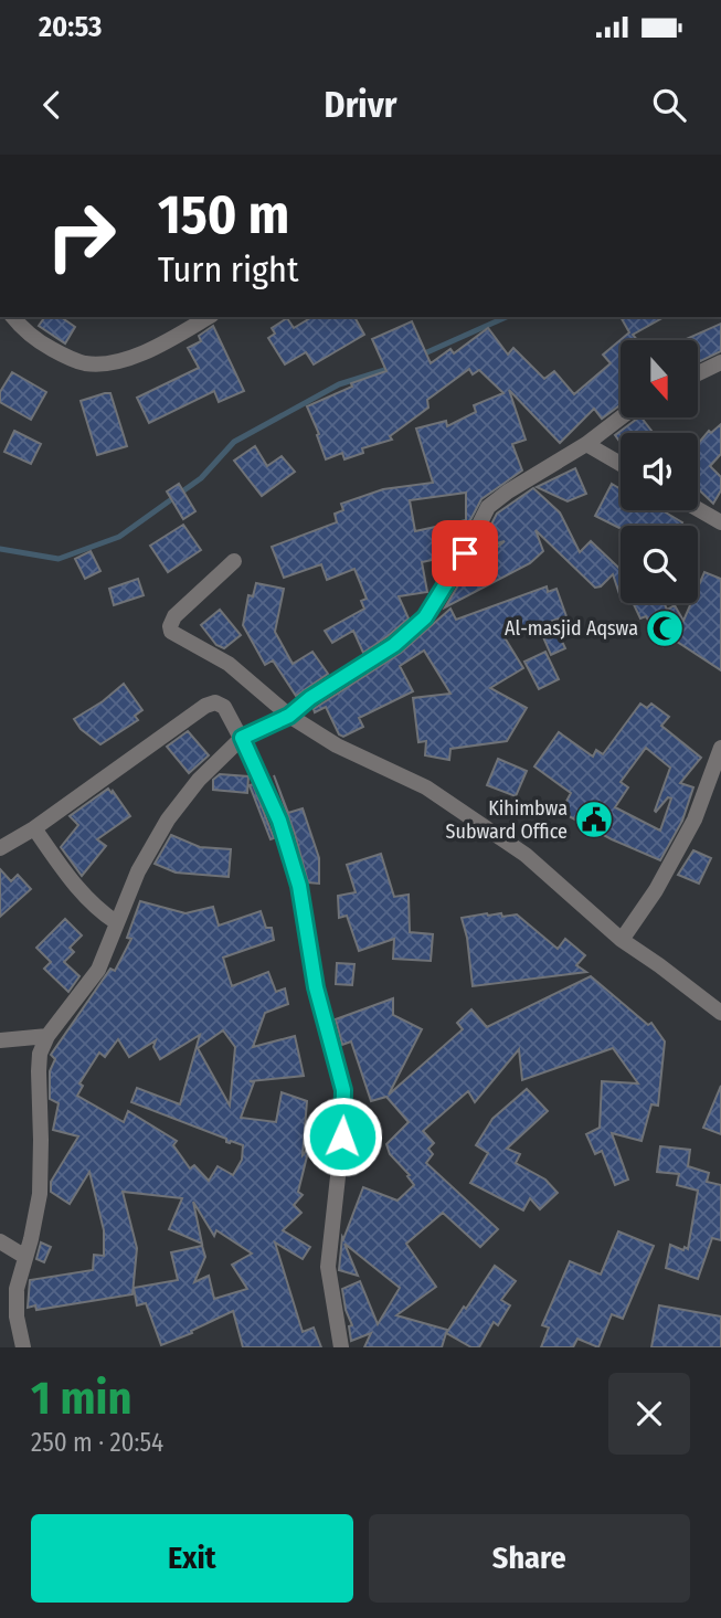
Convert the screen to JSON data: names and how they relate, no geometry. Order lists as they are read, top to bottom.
{
  "places": {
    "mosque": ["Al-masjid Aqswa"],
    "public building": ["Kihimbwa Subward Office"]
  },
  "north": "bottom",
  "page": {
    "status": "20:53",
    "header": "Drivr",
    "turn": ["150 m", "Turn right"],
    "heading": ["1 min", "250 m · 20:54"],
    "buttons": ["Exit", "Share"]
  }
}
